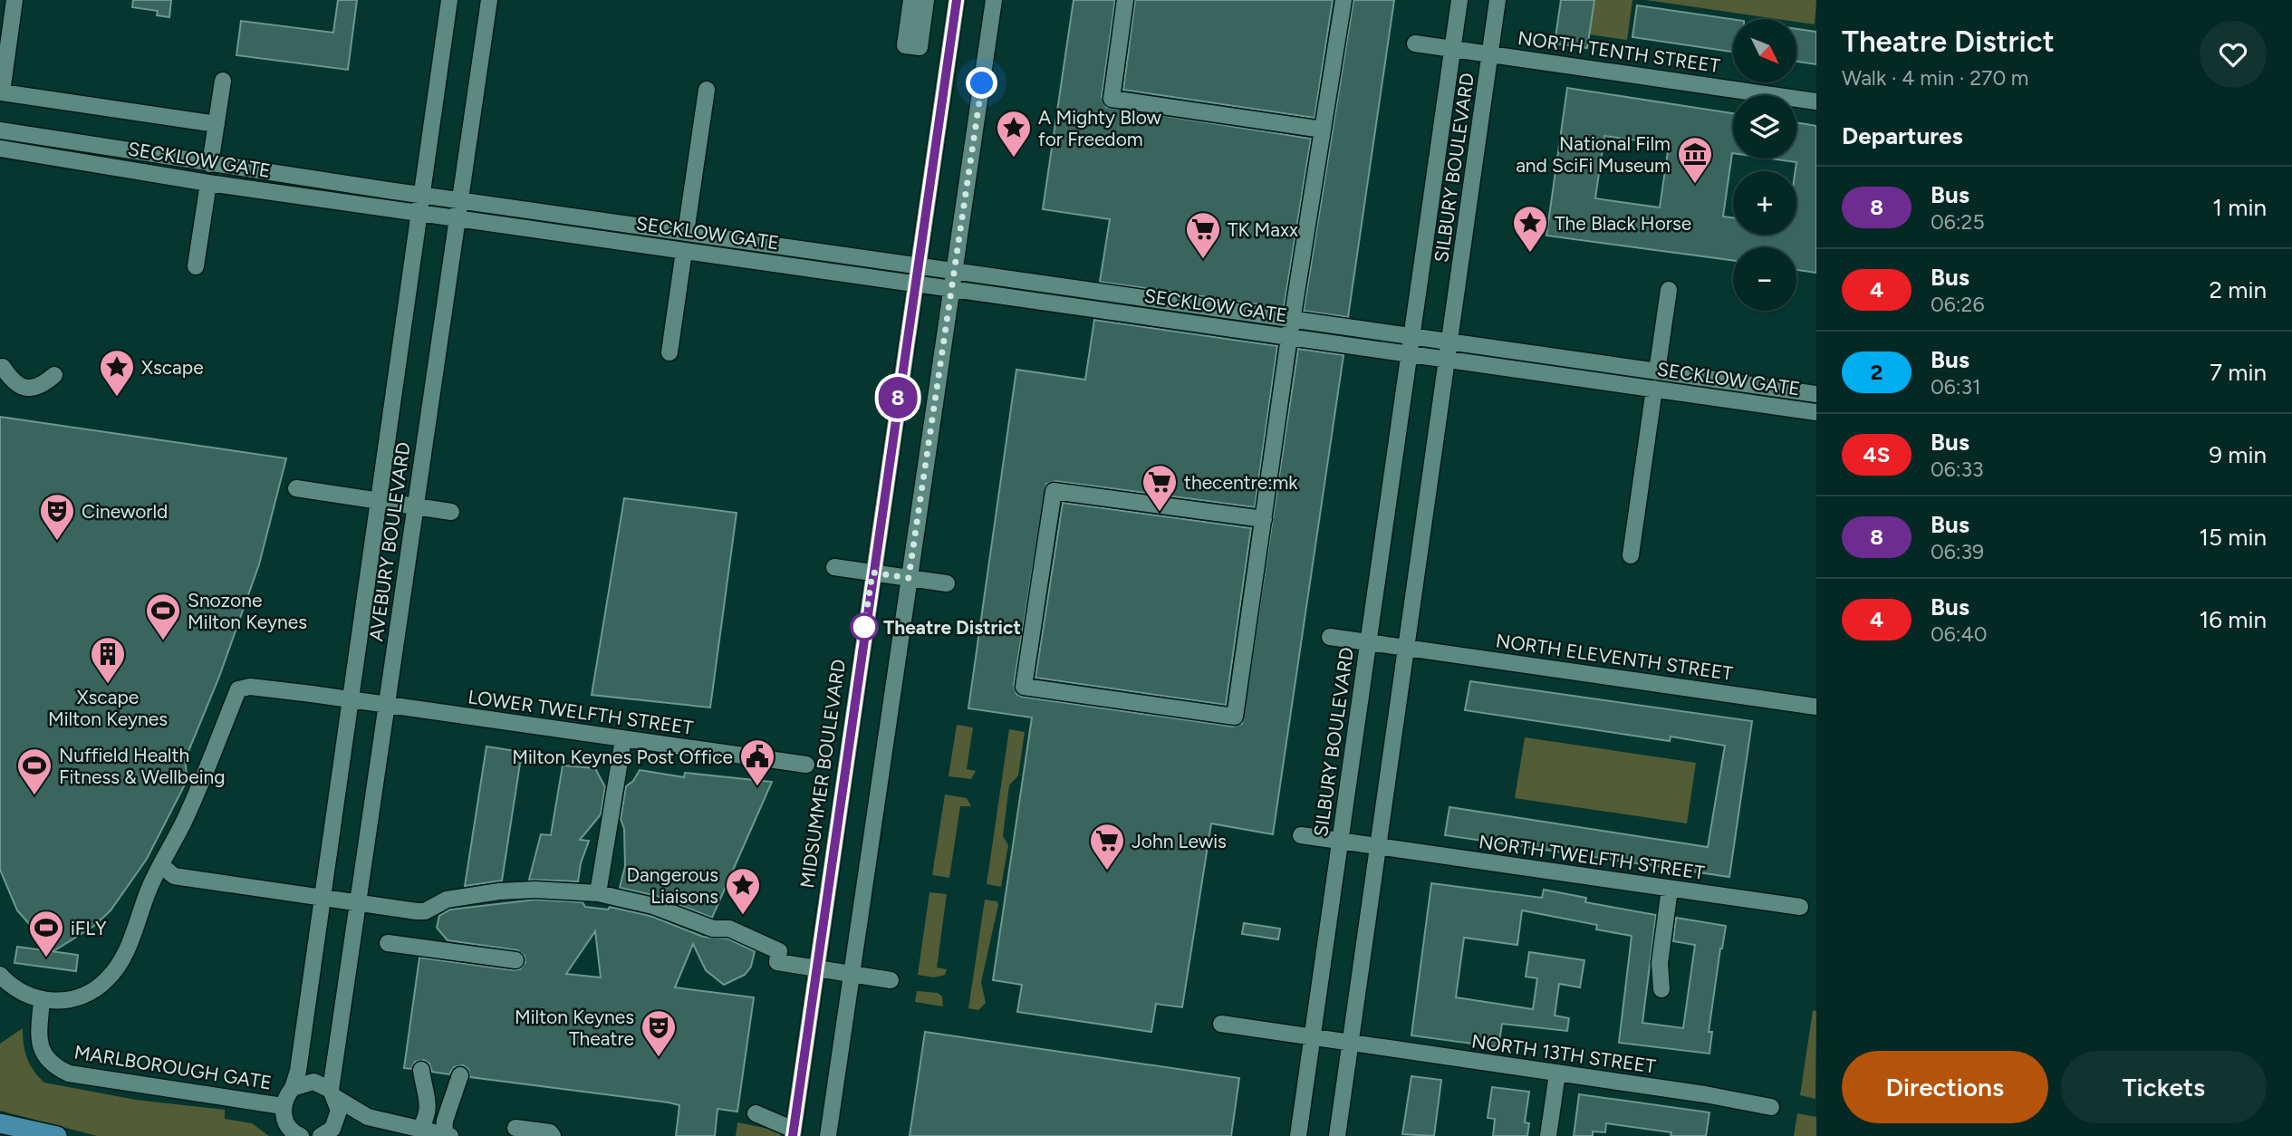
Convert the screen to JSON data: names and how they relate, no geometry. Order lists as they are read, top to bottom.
{
  "streets": {
    "street": [
      "NORTH TENTH STREET",
      "SECKLOW GATE",
      "SILBURY BOULEVARD",
      "AVEBURY BOULEVARD",
      "NORTH ELEVENTH STREET",
      "LOWER TWELFTH STREET",
      "MIDSUMMER BOULEVARD",
      "NORTH TWELFTH STREET",
      "NORTH 13TH STREET",
      "MARLBOROUGH GATE"
    ]
  },
  "crossings": [
    ["NORTH TENTH STREET", "SILBURY BOULEVARD"],
    ["SECKLOW GATE", "SILBURY BOULEVARD"],
    ["SECKLOW GATE", "AVEBURY BOULEVARD"],
    ["SECKLOW GATE", "MIDSUMMER BOULEVARD"],
    ["SILBURY BOULEVARD", "NORTH ELEVENTH STREET"],
    ["SILBURY BOULEVARD", "NORTH TWELFTH STREET"],
    ["SILBURY BOULEVARD", "NORTH 13TH STREET"],
    ["AVEBURY BOULEVARD", "LOWER TWELFTH STREET"],
    ["AVEBURY BOULEVARD", "MARLBOROUGH GATE"]
  ],
  "places": {
    "place": [
      "A Mighty Blow for Freedom",
      "The Black Horse",
      "Xscape",
      "Dangerous Liaisons"
    ],
    "museum": ["National Film and SciFi Museum"],
    "supermarket": ["TK Maxx", "thecentre:mk", "John Lewis"],
    "theatre": ["Cineworld", "Milton Keynes Theatre"],
    "other": ["Theatre District"],
    "sports": ["Snozone Milton Keynes", "Nuffield Health Fitness & Wellbeing", "iFLY"],
    "building": ["Xscape Milton Keynes"],
    "public building": ["Milton Keynes Post Office"]
  },
  "lines": ["bus line 8"],
  "north": "bottom right",
  "page": {
    "on_map": "8",
    "heading": [
      ["Theatre District", "Walk · 4 min · 270 m"],
      "Departures"
    ],
    "map_buttons": ["+", "−"],
    "list": [
      {
        "mark": "8",
        "name": "Bus",
        "note": "06:25",
        "value": "1 min"
      },
      {
        "mark": "4",
        "name": "Bus",
        "note": "06:26",
        "value": "2 min"
      },
      {
        "mark": "2",
        "name": "Bus",
        "note": "06:31",
        "value": "7 min"
      },
      {
        "mark": "4S",
        "name": "Bus",
        "note": "06:33",
        "value": "9 min"
      },
      {
        "mark": "8",
        "name": "Bus",
        "note": "06:39",
        "value": "15 min"
      },
      {
        "mark": "4",
        "name": "Bus",
        "note": "06:40",
        "value": "16 min"
      }
    ],
    "buttons": ["Directions", "Tickets"]
  }
}
